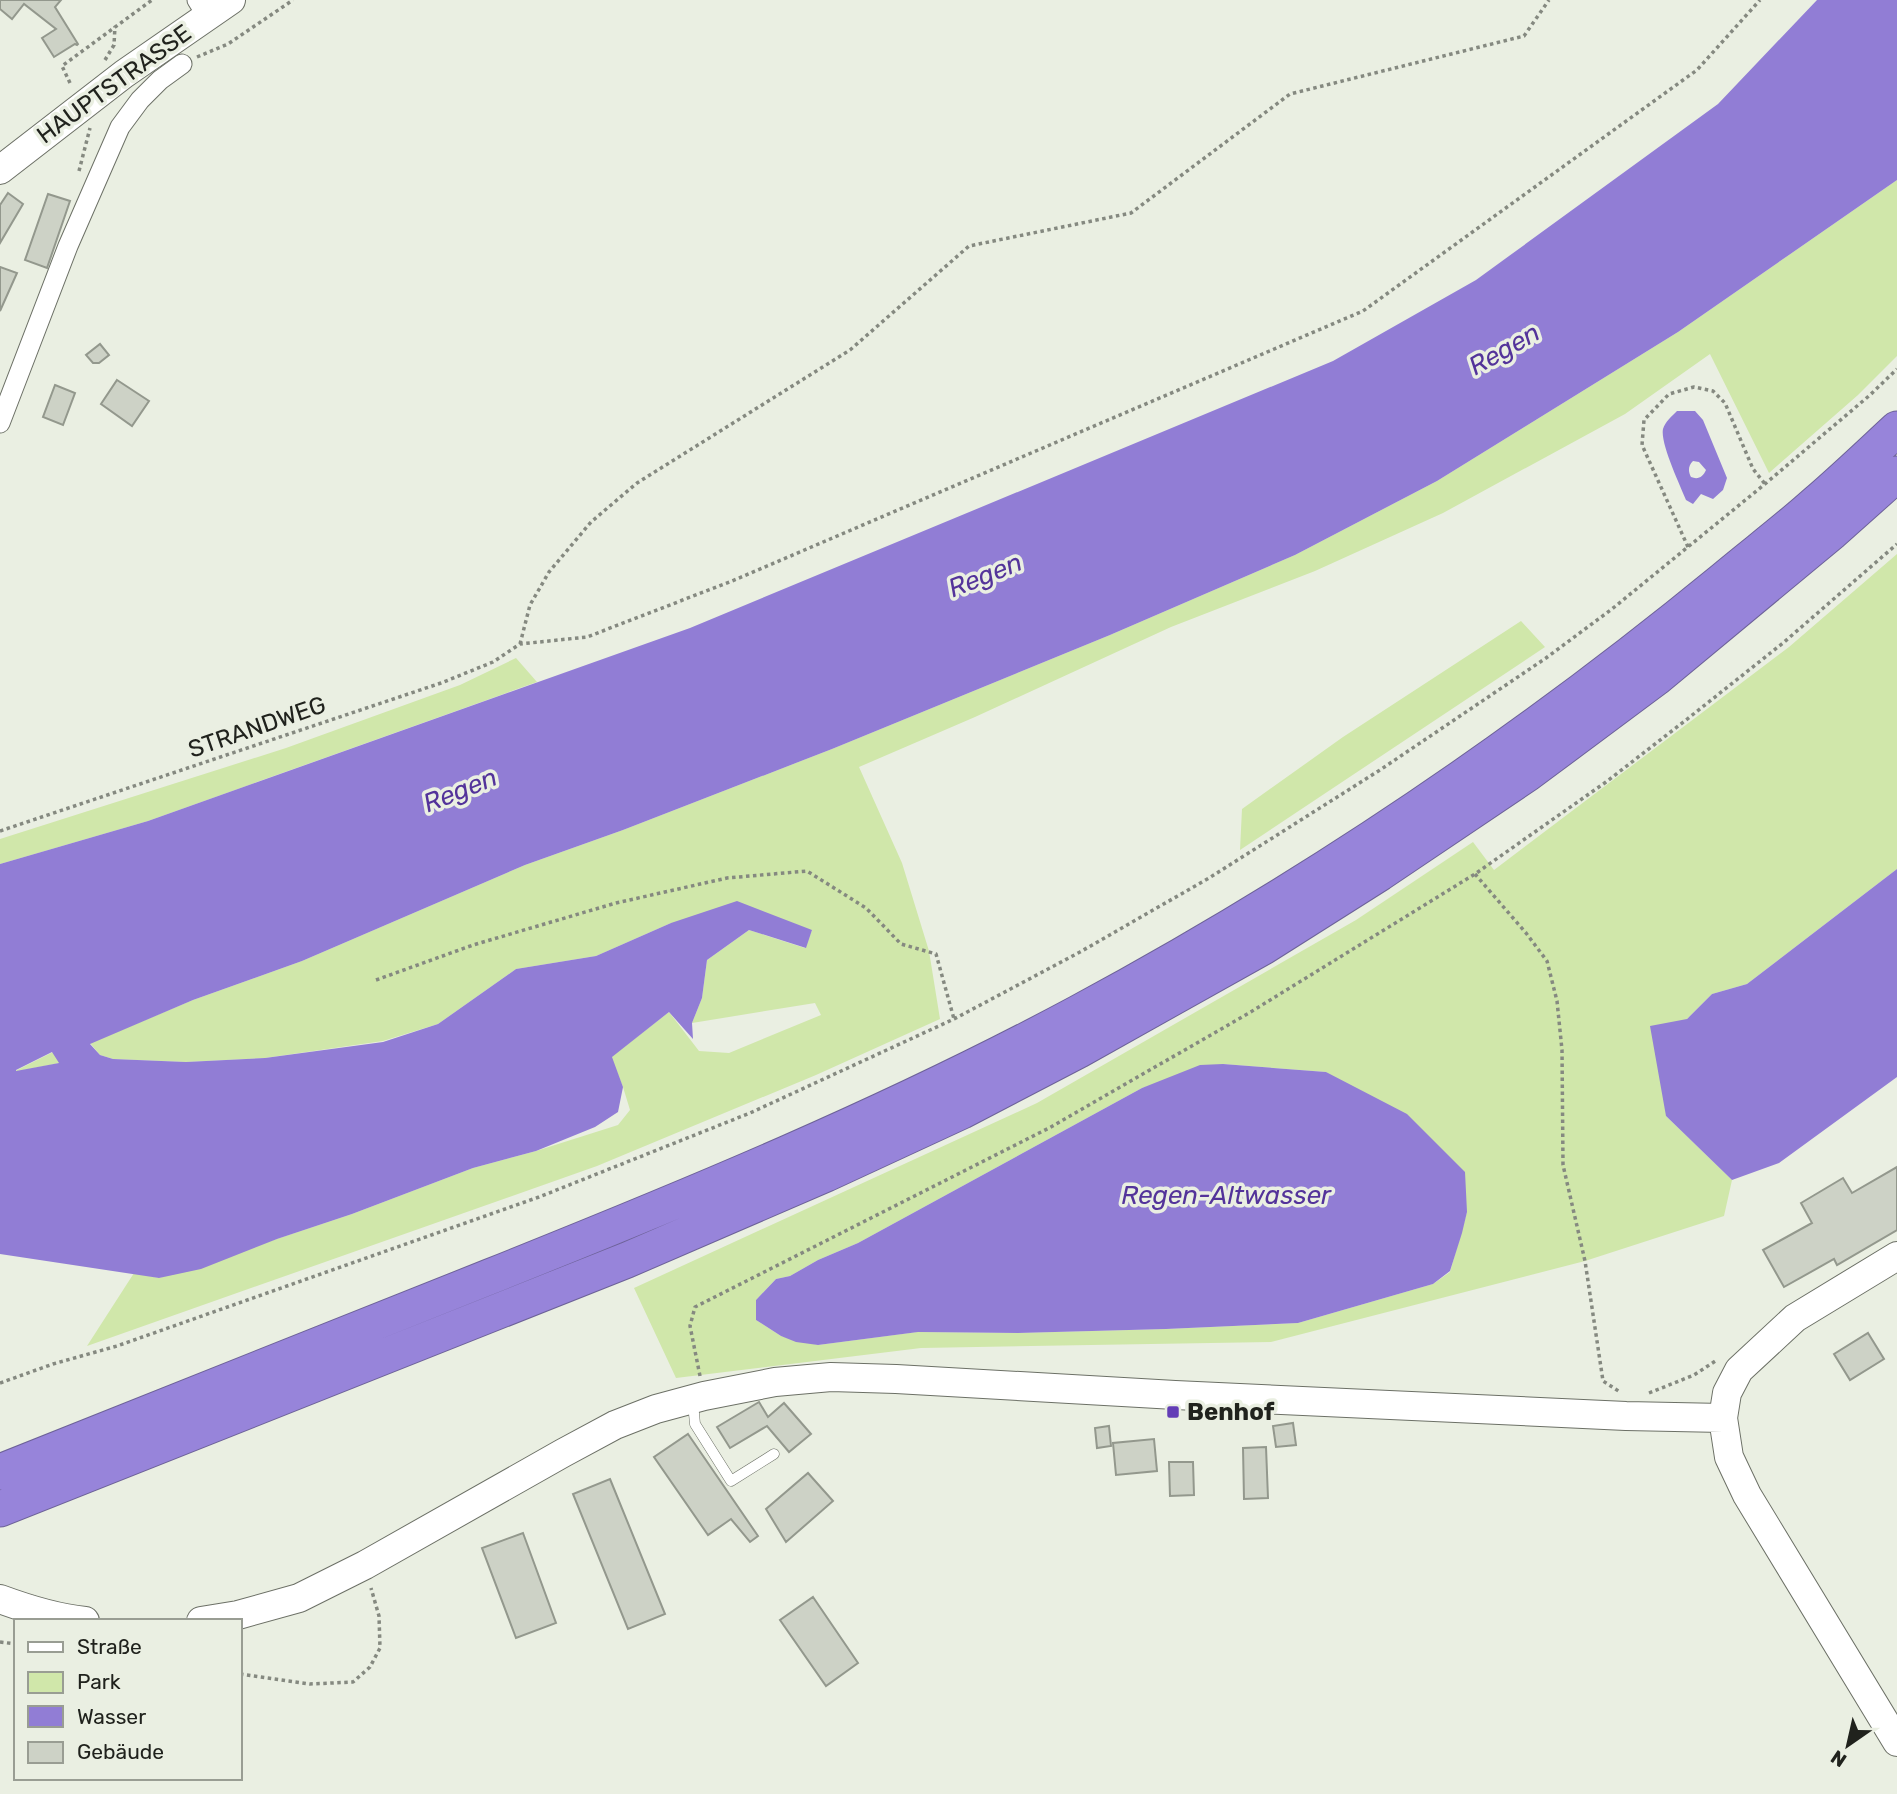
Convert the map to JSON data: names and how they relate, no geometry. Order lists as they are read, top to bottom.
{
  "streets": {
    "street": ["HAUPTSTRASSE"],
    "path": ["STRANDWEG"]
  },
  "water": ["Regen", "Regen-Altwasser"],
  "places": {
    "transit": ["Benhof"]
  },
  "legend": [
    "Straße",
    "Park",
    "Wasser",
    "Gebäude"
  ],
  "north": "bottom left"
}
